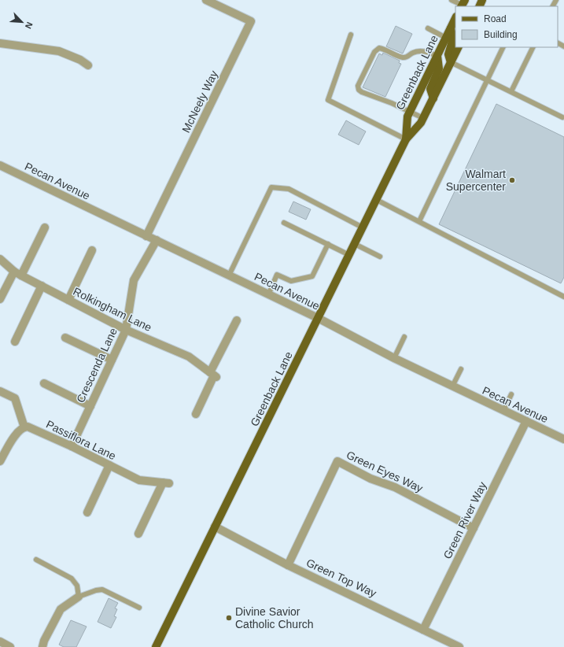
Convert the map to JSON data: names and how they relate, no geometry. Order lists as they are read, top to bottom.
{
  "streets": {
    "main road": ["Greenback Lane"],
    "street": [
      "McNeely Way",
      "Pecan Avenue",
      "Rolkingham Lane",
      "Crescenda Lane",
      "Passiflora Lane",
      "Green Eyes Way",
      "Green River Way",
      "Green Top Way"
    ]
  },
  "crossings": [
    ["Greenback Lane", "Pecan Avenue"],
    ["Greenback Lane", "Green Top Way"],
    ["McNeely Way", "Pecan Avenue"],
    ["Pecan Avenue", "Crescenda Lane"],
    ["Pecan Avenue", "Green River Way"],
    ["Rolkingham Lane", "Crescenda Lane"],
    ["Crescenda Lane", "Passiflora Lane"],
    ["Green Eyes Way", "Green River Way"],
    ["Green Eyes Way", "Green Top Way"],
    ["Green River Way", "Green Top Way"]
  ],
  "places": ["Walmart Supercenter", "Divine Savior Catholic Church"],
  "legend": ["Road", "Building"],
  "north": "bottom right"
}
